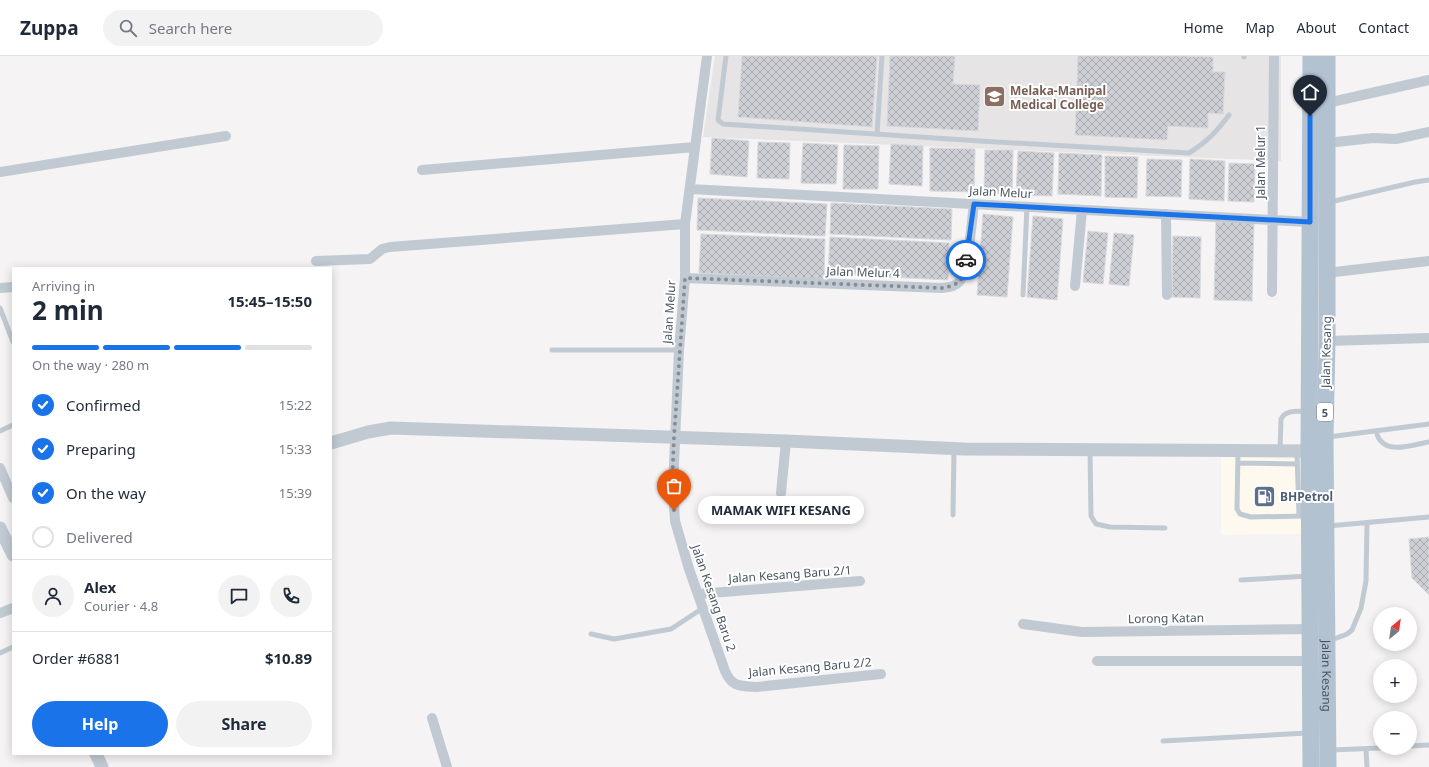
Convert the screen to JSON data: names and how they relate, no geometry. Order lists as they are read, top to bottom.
{
  "streets": {
    "main road": ["Jalan Kesang", "5"],
    "street": [
      "Jalan Melur 1",
      "Jalan Melur",
      "Jalan Melur 4",
      "Jalan Kesang Baru 2/1",
      "Jalan Kesang Baru 2",
      "Lorong Katan",
      "Jalan Kesang Baru 2/2"
    ]
  },
  "crossings": [
    ["Jalan Melur 1", "Jalan Melur"],
    ["Jalan Melur", "Jalan Melur 4"],
    ["Jalan Melur", "Jalan Kesang"],
    ["Jalan Melur", "Jalan Kesang Baru 2"],
    ["Jalan Kesang", "Lorong Katan"],
    ["Jalan Kesang Baru 2/1", "Jalan Kesang Baru 2"],
    ["Jalan Kesang Baru 2", "Jalan Kesang Baru 2/2"]
  ],
  "places": {
    "school or university": ["Melaka-Manipal Medical College"],
    "fuel station": ["BHPetrol"],
    "other": ["MAMAK WIFI KESANG"]
  },
  "north": "top right",
  "page": {
    "header": "Zuppa",
    "search": "Search here",
    "nav": [
      "Home",
      "Map",
      "About",
      "Contact"
    ],
    "heading": ["2 min", "Arriving in", "15:45–15:50"],
    "panel": [
      "Alex",
      "Courier · 4.8",
      "Order #6881",
      "$10.89"
    ],
    "bar": "On the way · 280 m",
    "list": [
      ["Confirmed", "15:22"],
      ["Preparing", "15:33"],
      ["On the way", "15:39"],
      "Delivered"
    ],
    "bubble": "MAMAK WIFI KESANG",
    "map_buttons": ["+", "−"],
    "buttons": ["Help", "Share"]
  }
}
